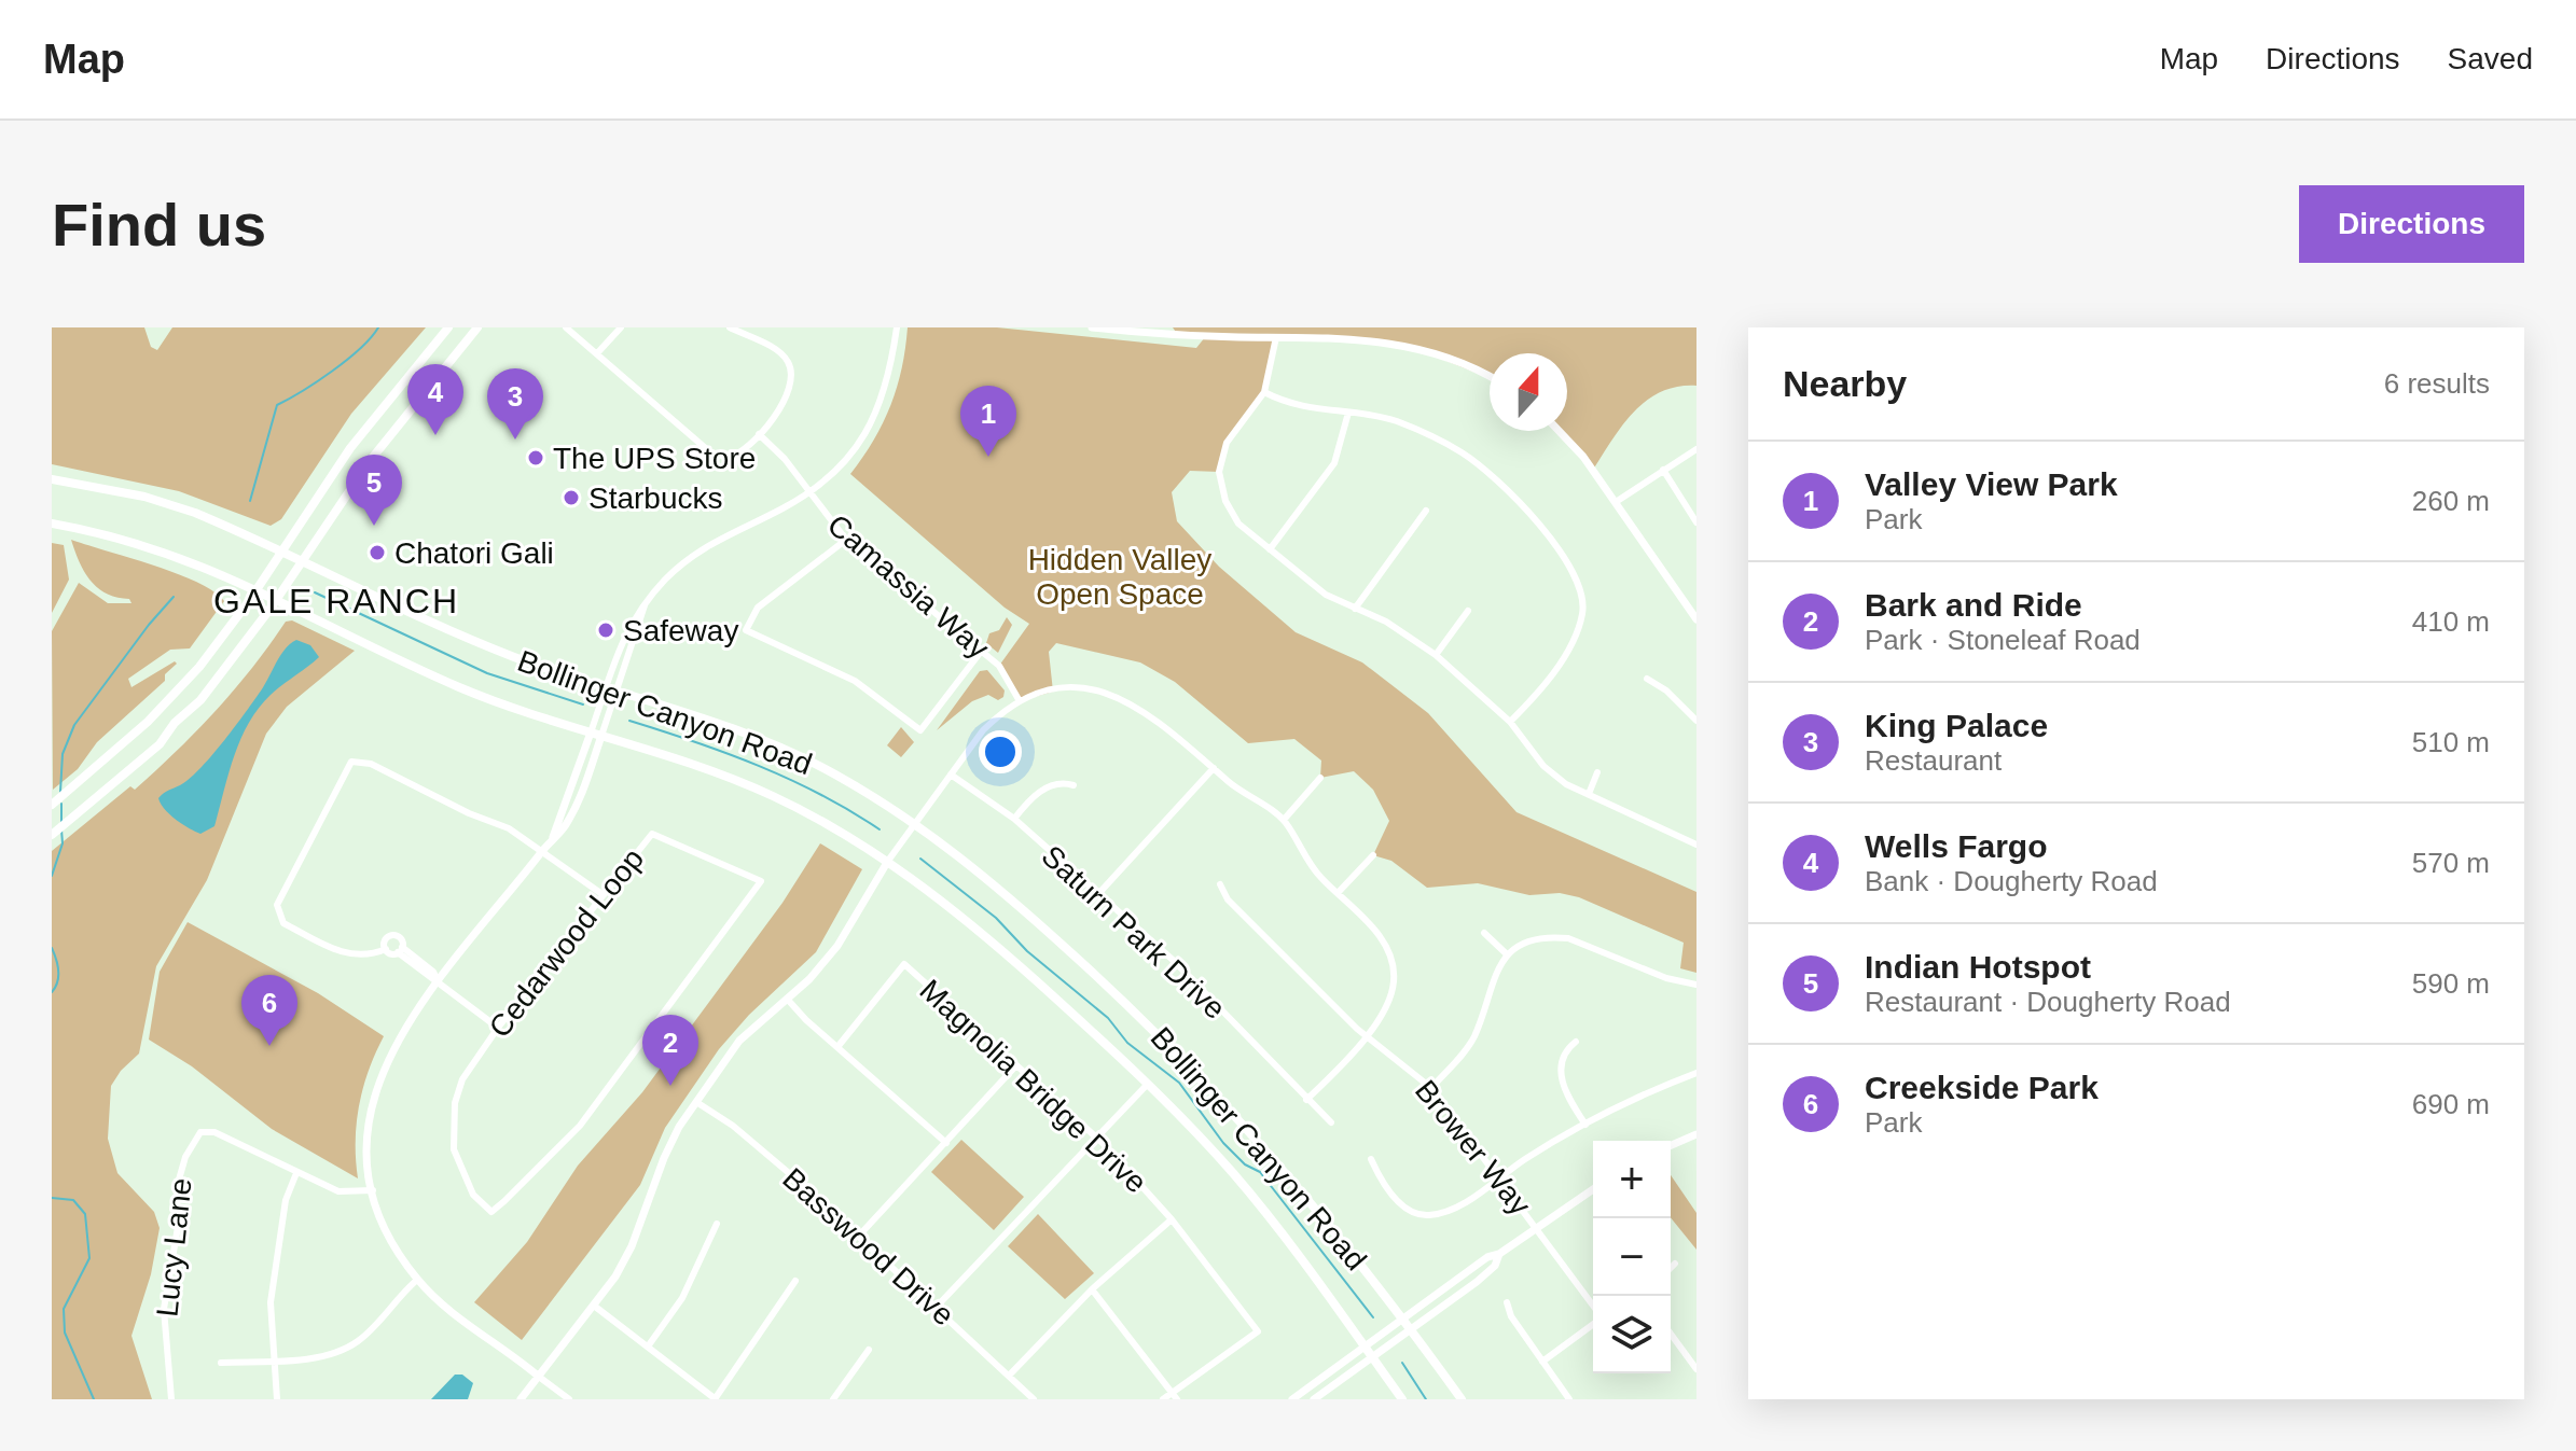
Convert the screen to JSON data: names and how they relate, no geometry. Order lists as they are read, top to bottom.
{
  "streets": {
    "main road": ["Bollinger Canyon Road"],
    "street": [
      "Camassia Way",
      "Saturn Park Drive",
      "Cedarwood Loop",
      "Magnolia Bridge Drive",
      "Brower Way",
      "Basswood Drive",
      "Lucy Lane"
    ]
  },
  "districts": ["GALE RANCH"],
  "parks": ["Hidden Valley Open Space"],
  "places": [
    "The UPS Store",
    "Starbucks",
    "Chatori Gali",
    "Safeway"
  ],
  "north": "top",
  "page": {
    "header": "Map",
    "nav": ["Map", "Directions", "Saved"],
    "buttons": "Directions",
    "title": "Find us",
    "heading": ["Nearby", "6 results"],
    "pins": [
      "4",
      "3",
      "1",
      "5",
      "6",
      "2"
    ],
    "list": [
      {
        "mark": "1",
        "name": "Valley View Park",
        "note": "Park",
        "value": "260 m"
      },
      {
        "mark": "2",
        "name": "Bark and Ride",
        "note": "Park · Stoneleaf Road",
        "value": "410 m"
      },
      {
        "mark": "3",
        "name": "King Palace",
        "note": "Restaurant",
        "value": "510 m"
      },
      {
        "mark": "4",
        "name": "Wells Fargo",
        "note": "Bank · Dougherty Road",
        "value": "570 m"
      },
      {
        "mark": "5",
        "name": "Indian Hotspot",
        "note": "Restaurant · Dougherty Road",
        "value": "590 m"
      },
      {
        "mark": "6",
        "name": "Creekside Park",
        "note": "Park",
        "value": "690 m"
      }
    ],
    "map_buttons": ["+", "−"]
  }
}
